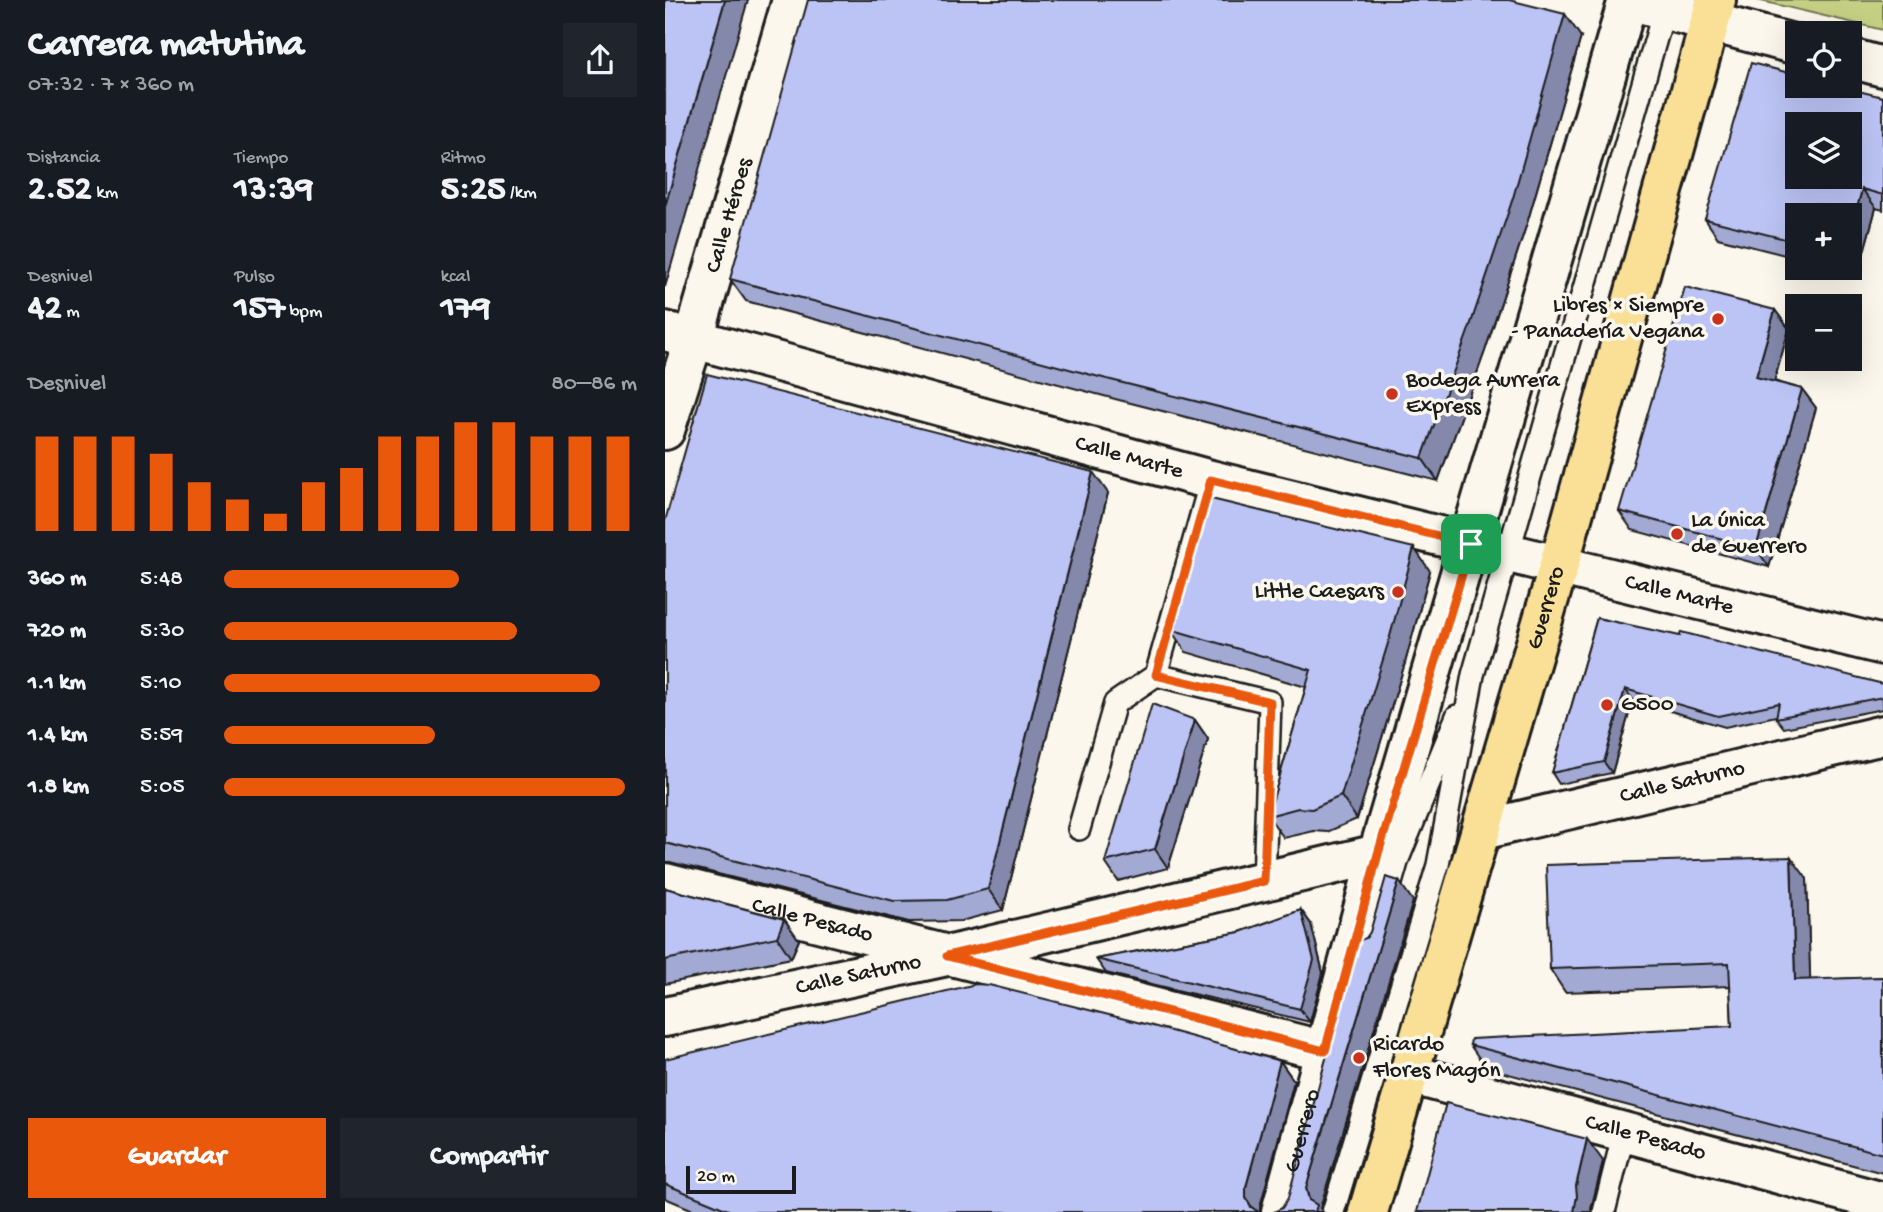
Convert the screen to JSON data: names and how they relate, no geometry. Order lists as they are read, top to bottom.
{
  "streets": {
    "main road": ["Guerrero"],
    "street": [
      "Calle Héroes",
      "Calle Marte",
      "Calle Saturno",
      "Calle Pesado"
    ]
  },
  "crossings": [
    ["Calle Héroes", "Calle Marte"],
    ["Calle Marte", "Guerrero"],
    ["Guerrero", "Calle Saturno"],
    ["Guerrero", "Calle Pesado"],
    ["Calle Saturno", "Calle Pesado"]
  ],
  "places": [
    "Libres × Siempre - Panadería Vegana",
    "Bodega Aurrera Express",
    "La única de Guerrero",
    "Little Caesars",
    "G500",
    "Ricardo Flores Magón"
  ],
  "scale_bar": "20 m",
  "page": {
    "heading": ["Carrera matutina", "07:32 · 7 × 360 m"],
    "map_buttons": ["+", "−"],
    "stats": [
      ["Distancia", "2.52 km"],
      ["Tiempo", "13:39"],
      ["Ritmo", "5:25 /km"],
      ["Desnivel", "42 m"],
      ["Pulso", "157 bpm"],
      ["kcal", "179"]
    ],
    "chart": ["Desnivel", "80–86 m"],
    "list": [
      {
        "name": "360 m",
        "note": "5:48"
      },
      {
        "name": "720 m",
        "note": "5:30"
      },
      {
        "name": "1.1 km",
        "note": "5:10"
      },
      {
        "name": "1.4 km",
        "note": "5:59"
      },
      {
        "name": "1.8 km",
        "note": "5:05"
      }
    ],
    "buttons": ["Guardar", "Compartir"],
    "scale": "20 m"
  }
}
